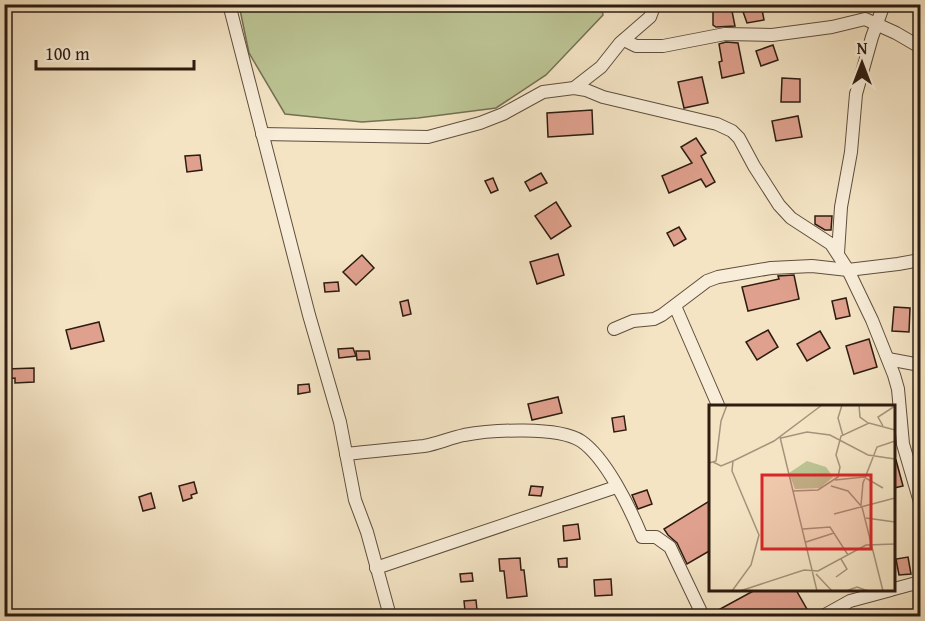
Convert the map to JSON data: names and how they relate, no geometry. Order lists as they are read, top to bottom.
{
  "scale_bar": "100 m",
  "north": "top"
}
